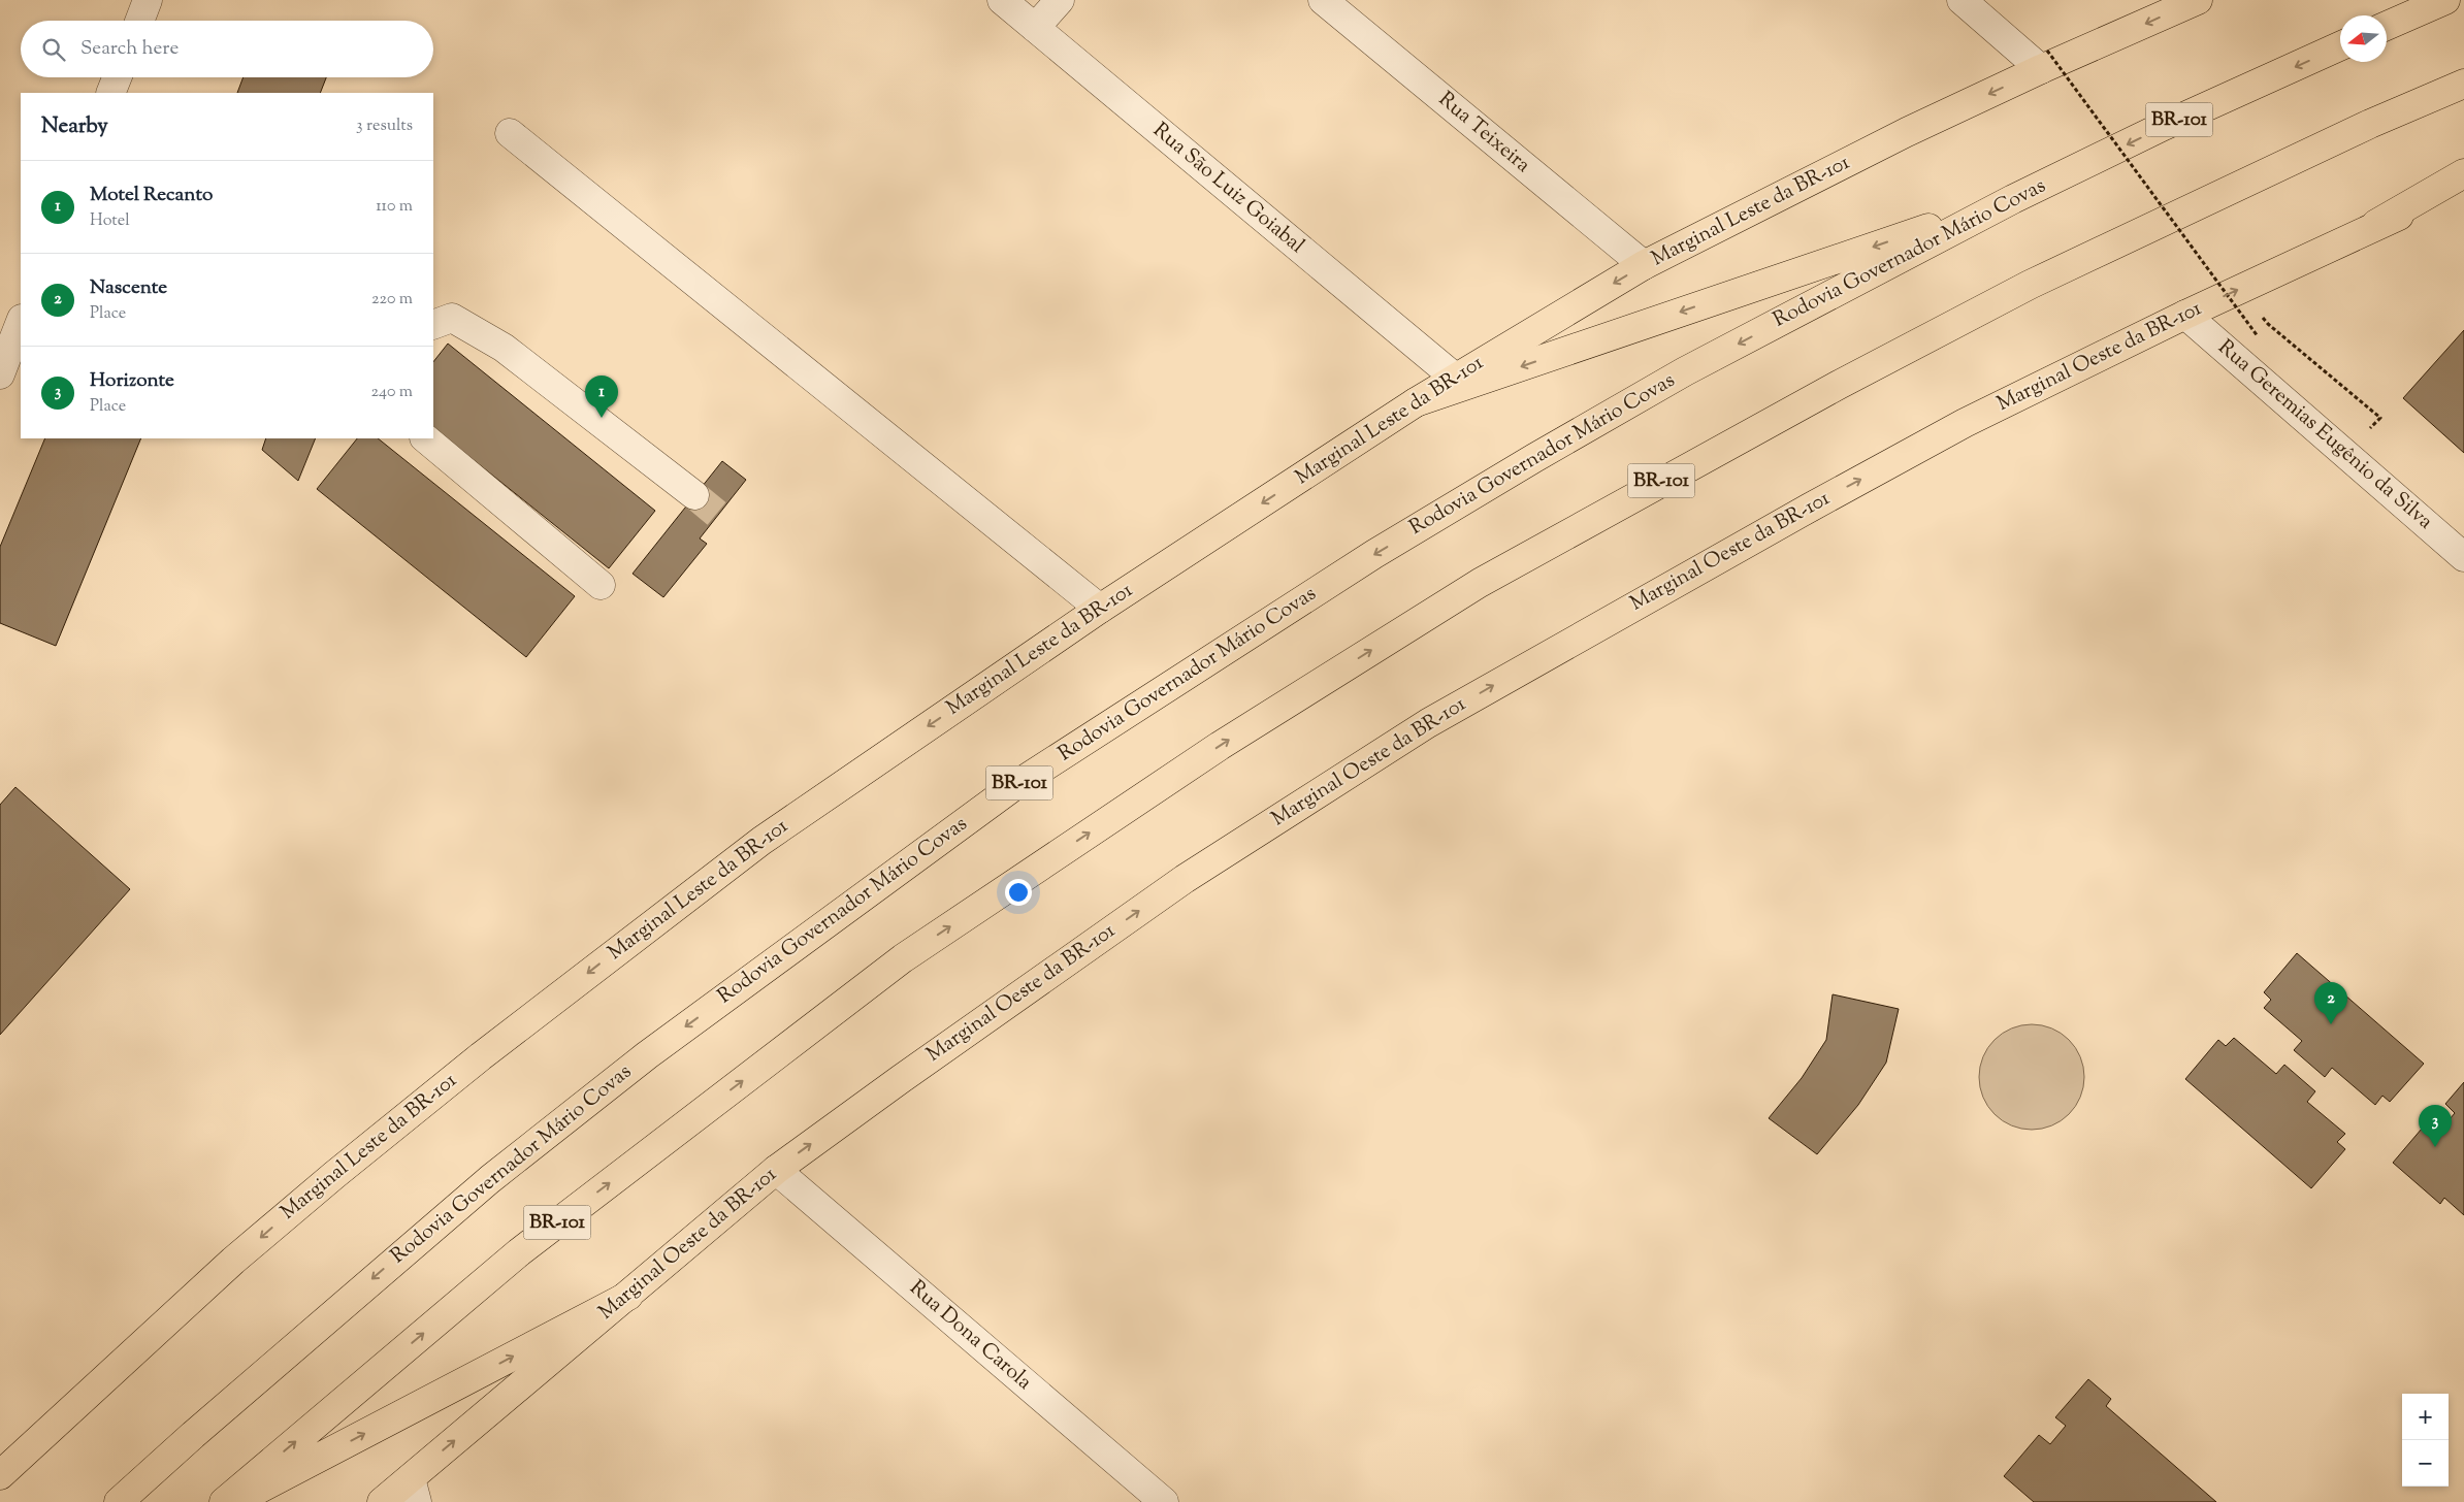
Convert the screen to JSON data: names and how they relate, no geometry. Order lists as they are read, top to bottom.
{
  "streets": {
    "main road": [
      "BR-101",
      "Marginal Leste da BR-101",
      "Rodovia Governador Mário Covas",
      "Marginal Oeste da BR-101"
    ],
    "street": [
      "Rua Teixeira",
      "Rua São Luiz Goiabal",
      "Rua Geremias Eugênio da Silva",
      "Rua Dona Carola"
    ]
  },
  "crossings": [
    ["Rua Teixeira", "Marginal Leste da BR-101"],
    ["Rua São Luiz Goiabal", "Marginal Leste da BR-101"],
    ["Marginal Oeste da BR-101", "Rua Geremias Eugênio da Silva"],
    ["Marginal Oeste da BR-101", "Rua Dona Carola"]
  ],
  "north": "left",
  "page": {
    "search": "Search here",
    "heading": ["Nearby", "3 results"],
    "list": [
      {
        "mark": "1",
        "name": "Motel Recanto",
        "note": "Hotel",
        "value": "110 m"
      },
      {
        "mark": "2",
        "name": "Nascente",
        "note": "Place",
        "value": "220 m"
      },
      {
        "mark": "3",
        "name": "Horizonte",
        "note": "Place",
        "value": "240 m"
      }
    ],
    "pins": ["1", "2", "3"],
    "map_buttons": ["+", "−"]
  }
}
